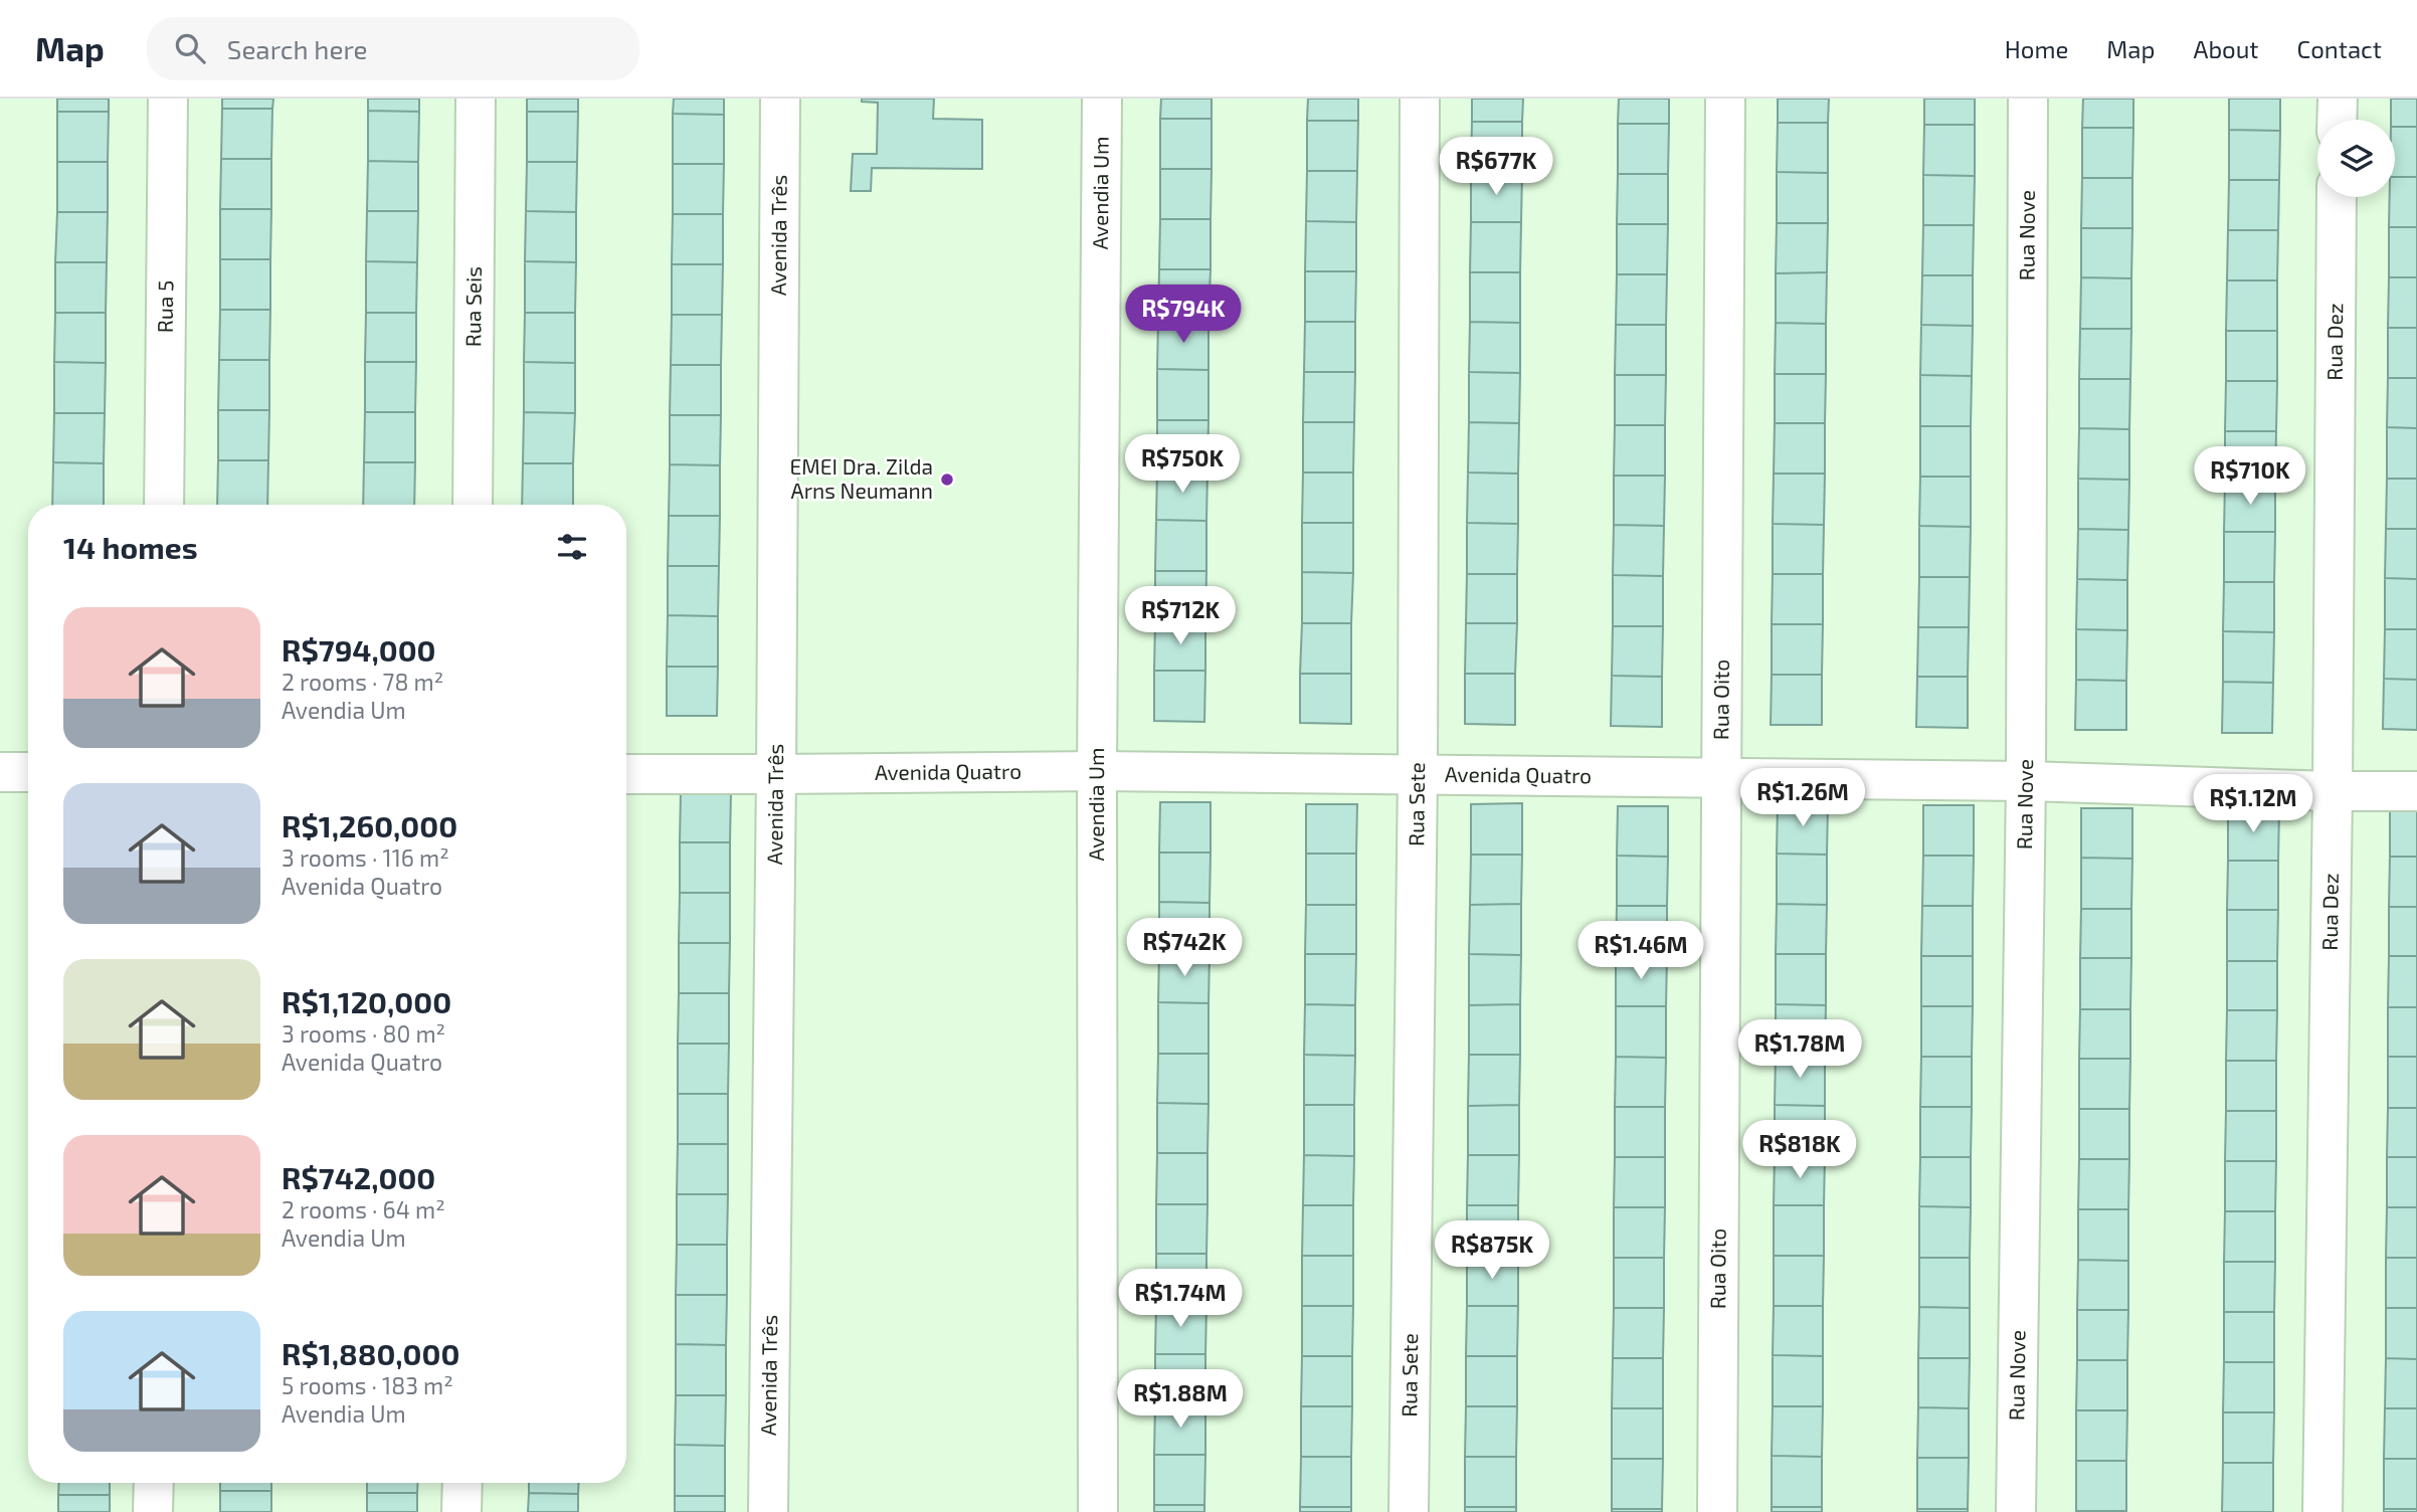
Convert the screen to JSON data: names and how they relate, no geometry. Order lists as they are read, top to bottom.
{
  "streets": {
    "street": [
      "Avendia Um",
      "Avenida Três",
      "Rua Nove",
      "Rua Seis",
      "Rua 5",
      "Rua Dez",
      "Rua Oito",
      "Avenida Quatro",
      "Rua Sete"
    ]
  },
  "crossings": [
    ["Avendia Um", "Avenida Quatro"],
    ["Avenida Três", "Avenida Quatro"],
    ["Rua Nove", "Avenida Quatro"],
    ["Rua Dez", "Avenida Quatro"],
    ["Rua Oito", "Avenida Quatro"],
    ["Avenida Quatro", "Rua Sete"]
  ],
  "places": ["EMEI Dra. Zilda Arns Neumann"],
  "page": {
    "header": "Map",
    "search": "Search here",
    "nav": [
      "Home",
      "Map",
      "About",
      "Contact"
    ],
    "price": [
      "R$677K",
      "R$794K",
      "R$750K",
      "R$710K",
      "R$712K",
      "R$1.26M",
      "R$1.12M",
      "R$742K",
      "R$1.46M",
      "R$1.78M",
      "R$818K",
      "R$875K",
      "R$1.74M",
      "R$1.88M"
    ],
    "heading": "14 homes",
    "list": [
      {
        "name": "R$794,000",
        "note": "2 rooms · 78 m² · Avendia Um"
      },
      {
        "name": "R$1,260,000",
        "note": "3 rooms · 116 m² · Avenida Quatro"
      },
      {
        "name": "R$1,120,000",
        "note": "3 rooms · 80 m² · Avenida Quatro"
      },
      {
        "name": "R$742,000",
        "note": "2 rooms · 64 m² · Avendia Um"
      },
      {
        "name": "R$1,880,000",
        "note": "5 rooms · 183 m² · Avendia Um"
      }
    ]
  }
}
